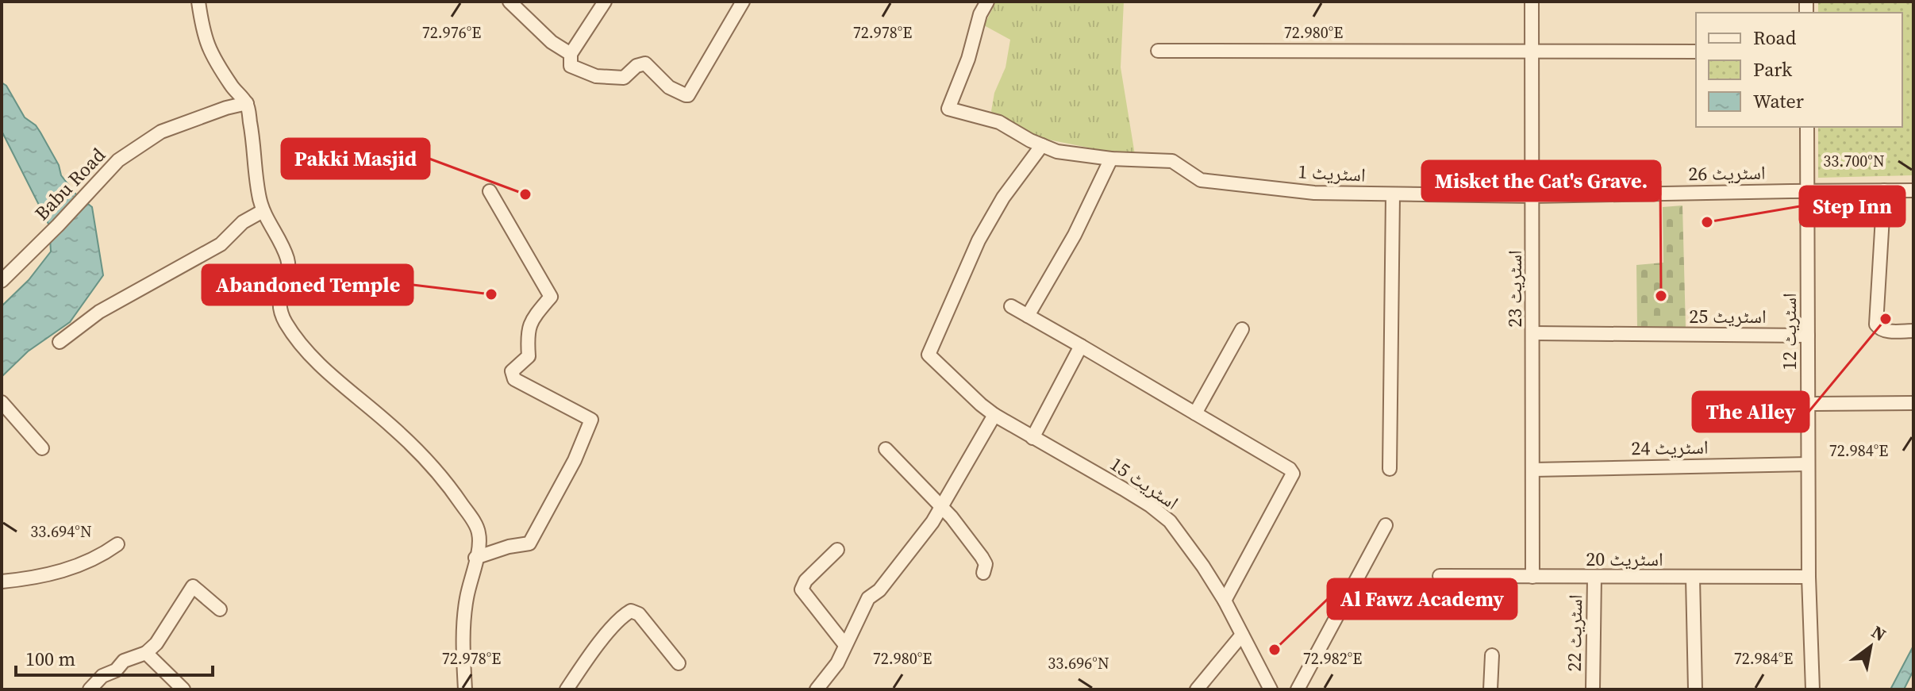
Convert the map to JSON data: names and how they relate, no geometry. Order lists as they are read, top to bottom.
{
  "streets": {
    "street": [
      "اسٹریٹ 1",
      "اسٹریٹ 26",
      "Babu Road",
      "اسٹریٹ 23",
      "اسٹریٹ 25",
      "اسٹریٹ 12",
      "اسٹریٹ 24",
      "اسٹریٹ 15",
      "اسٹریٹ 20",
      "اسٹریٹ 22"
    ]
  },
  "crossings": [
    ["اسٹریٹ 1", "اسٹریٹ 26"],
    ["اسٹریٹ 1", "اسٹریٹ 23"],
    ["اسٹریٹ 1", "اسٹریٹ 15"],
    ["اسٹریٹ 26", "اسٹریٹ 23"],
    ["اسٹریٹ 26", "اسٹریٹ 12"],
    ["اسٹریٹ 23", "اسٹریٹ 25"],
    ["اسٹریٹ 23", "اسٹریٹ 24"],
    ["اسٹریٹ 23", "اسٹریٹ 20"],
    ["اسٹریٹ 25", "اسٹریٹ 12"],
    ["اسٹریٹ 12", "اسٹریٹ 24"],
    ["اسٹریٹ 12", "اسٹریٹ 20"],
    ["اسٹریٹ 20", "اسٹریٹ 22"]
  ],
  "places": [
    "Pakki Masjid",
    "Step Inn",
    "Abandoned Temple",
    "Misket the Cat's Grave.",
    "The Alley",
    "Al Fawz Academy"
  ],
  "legend": ["Road", "Park", "Water"],
  "scale_bar": "100 m",
  "north": "top right",
  "coordinates": [
    "72.976°E",
    "72.978°E",
    "72.980°E",
    "33.700°N",
    "72.984°E",
    "33.694°N",
    "72.982°E",
    "33.696°N"
  ]
}
